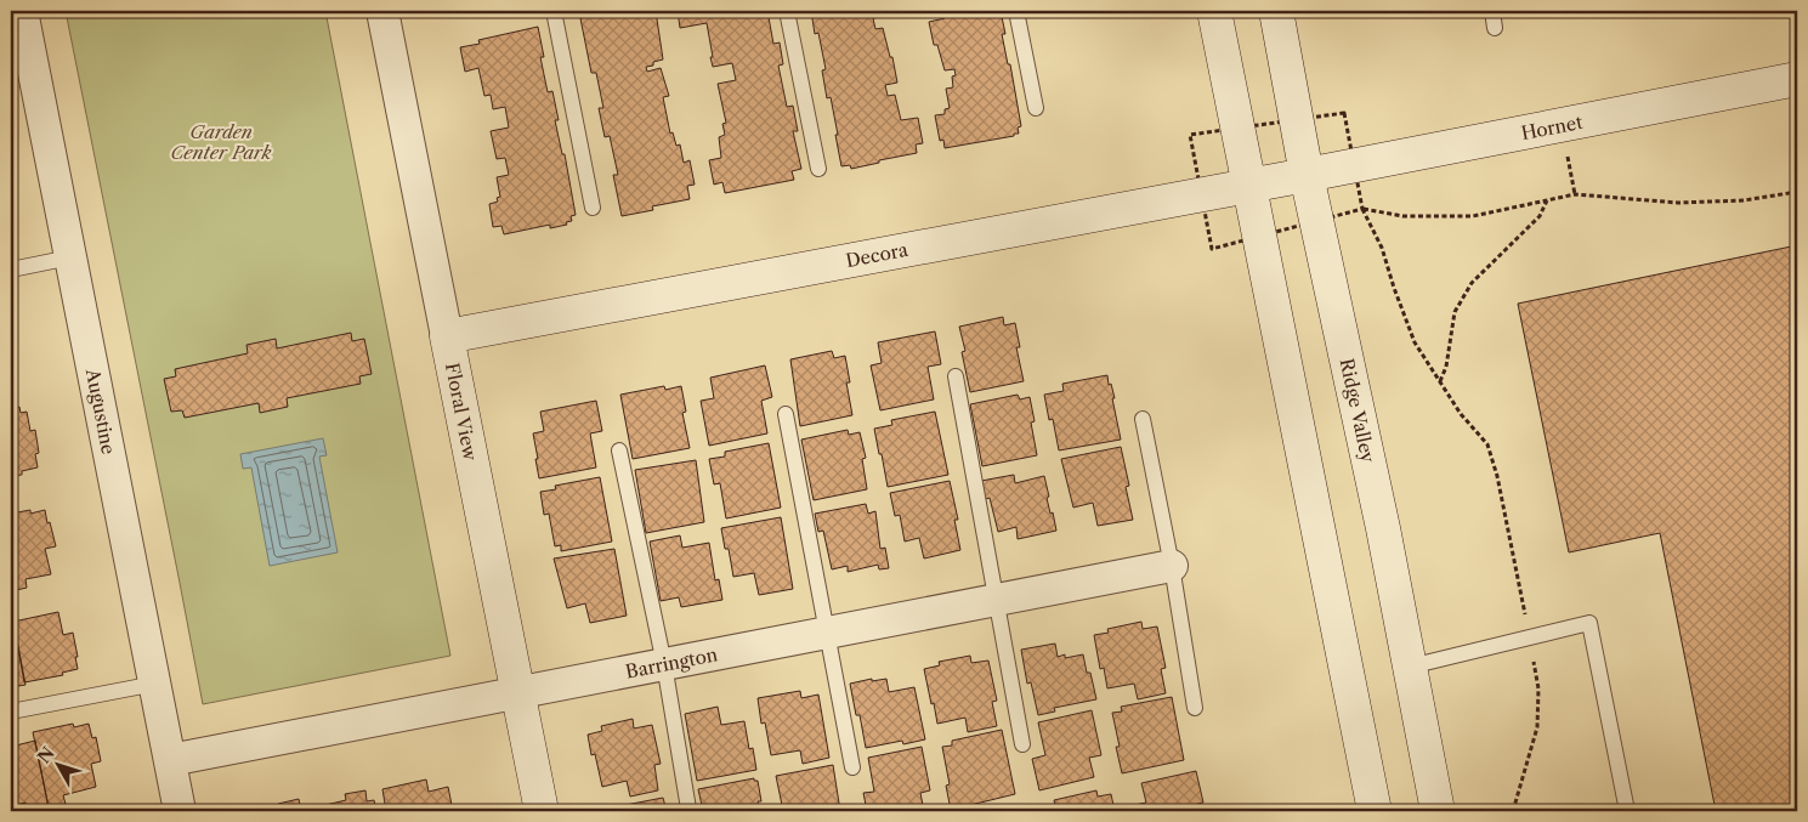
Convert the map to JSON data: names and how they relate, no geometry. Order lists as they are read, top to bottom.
{
  "streets": {
    "street": [
      "Hornet",
      "Decora",
      "Ridge Valley",
      "Augustine",
      "Floral View",
      "Barrington"
    ]
  },
  "crossings": [
    ["Hornet", "Decora"],
    ["Hornet", "Ridge Valley"],
    ["Decora", "Ridge Valley"],
    ["Decora", "Floral View"],
    ["Augustine", "Barrington"],
    ["Floral View", "Barrington"]
  ],
  "parks": ["Garden Center Park"],
  "north": "top left"
}
